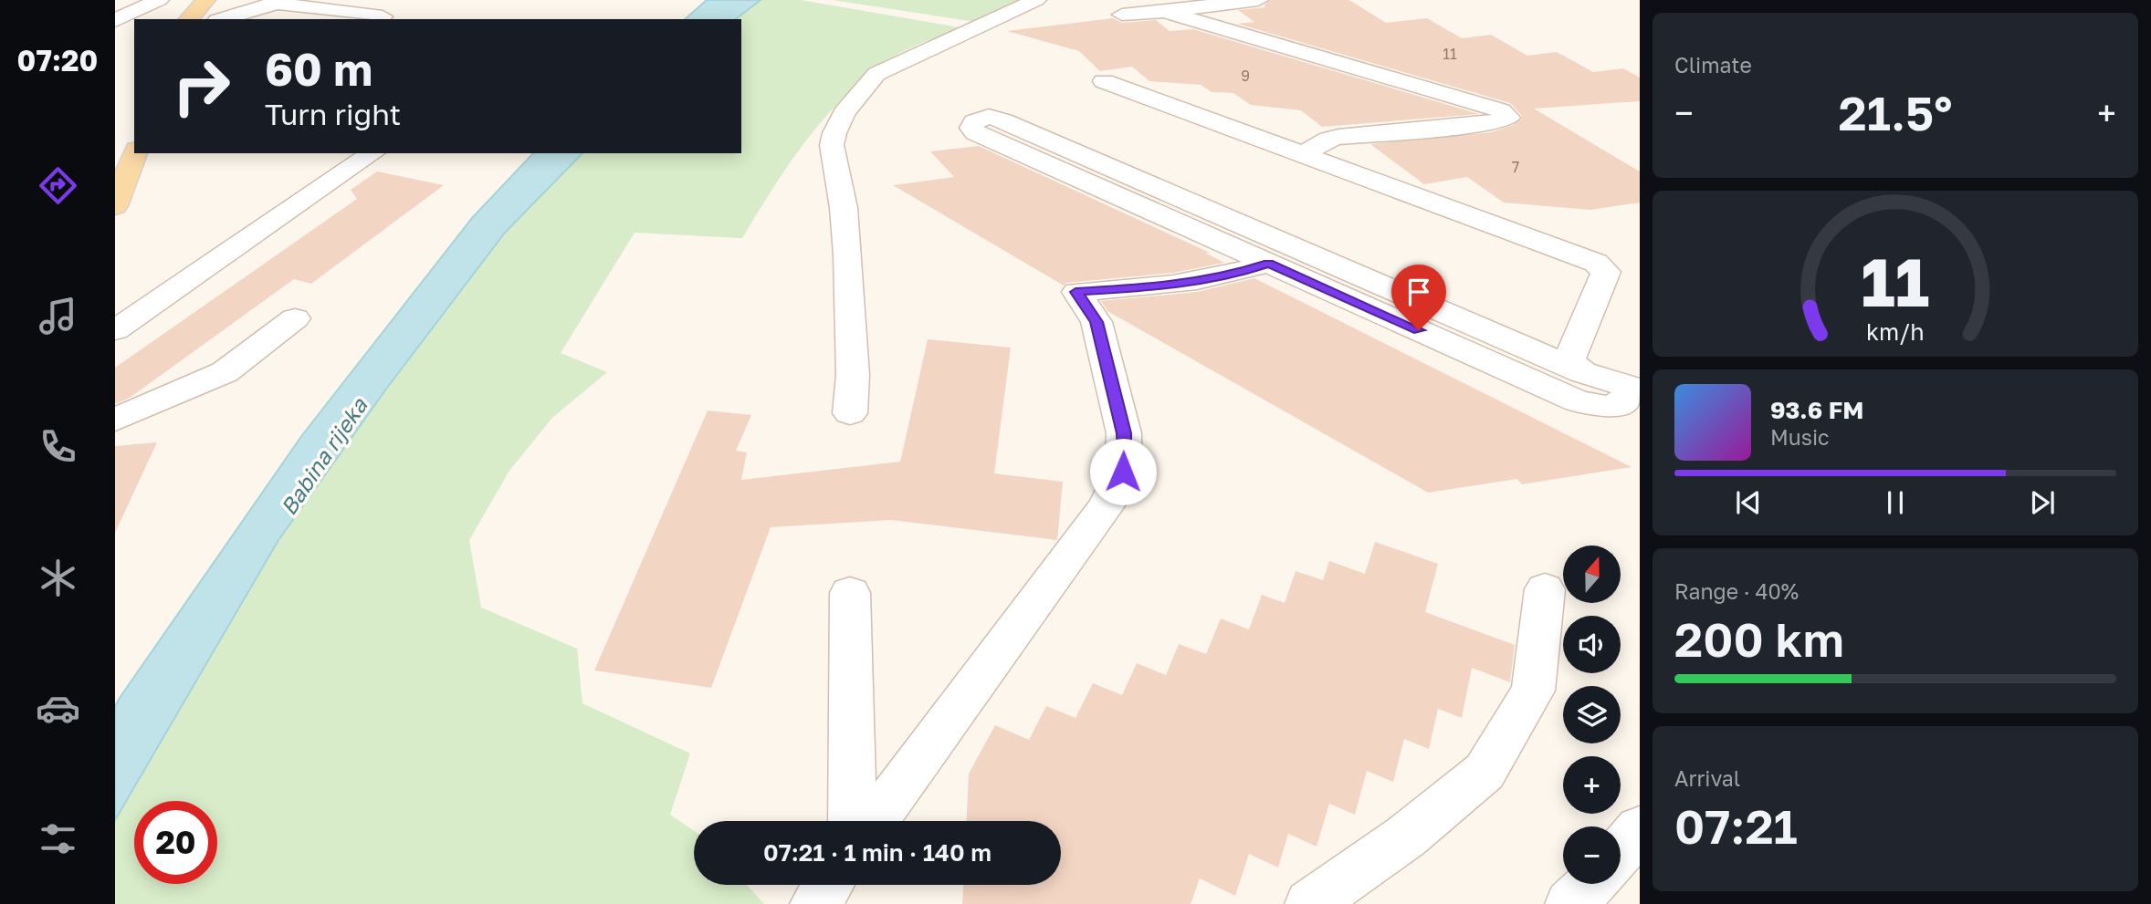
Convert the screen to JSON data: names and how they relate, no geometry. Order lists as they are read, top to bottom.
{
  "water": ["Babina rijeka"],
  "house_numbers": ["11", "9", "7"],
  "north": "top",
  "page": {
    "tabs": "07:20",
    "tile": [
      "Climate",
      ["Range · 40%", "200 km"],
      ["Arrival", "07:21"]
    ],
    "turn": ["60 m", "Turn right"],
    "heat": ["−", "21.5°", "+"],
    "song": ["93.6 FM", "Music"],
    "map_buttons": ["+", "−"],
    "limit": "20",
    "trip": "07:21 · 1 min · 140 m",
    "gauge": ["11", "km/h"]
  }
}
